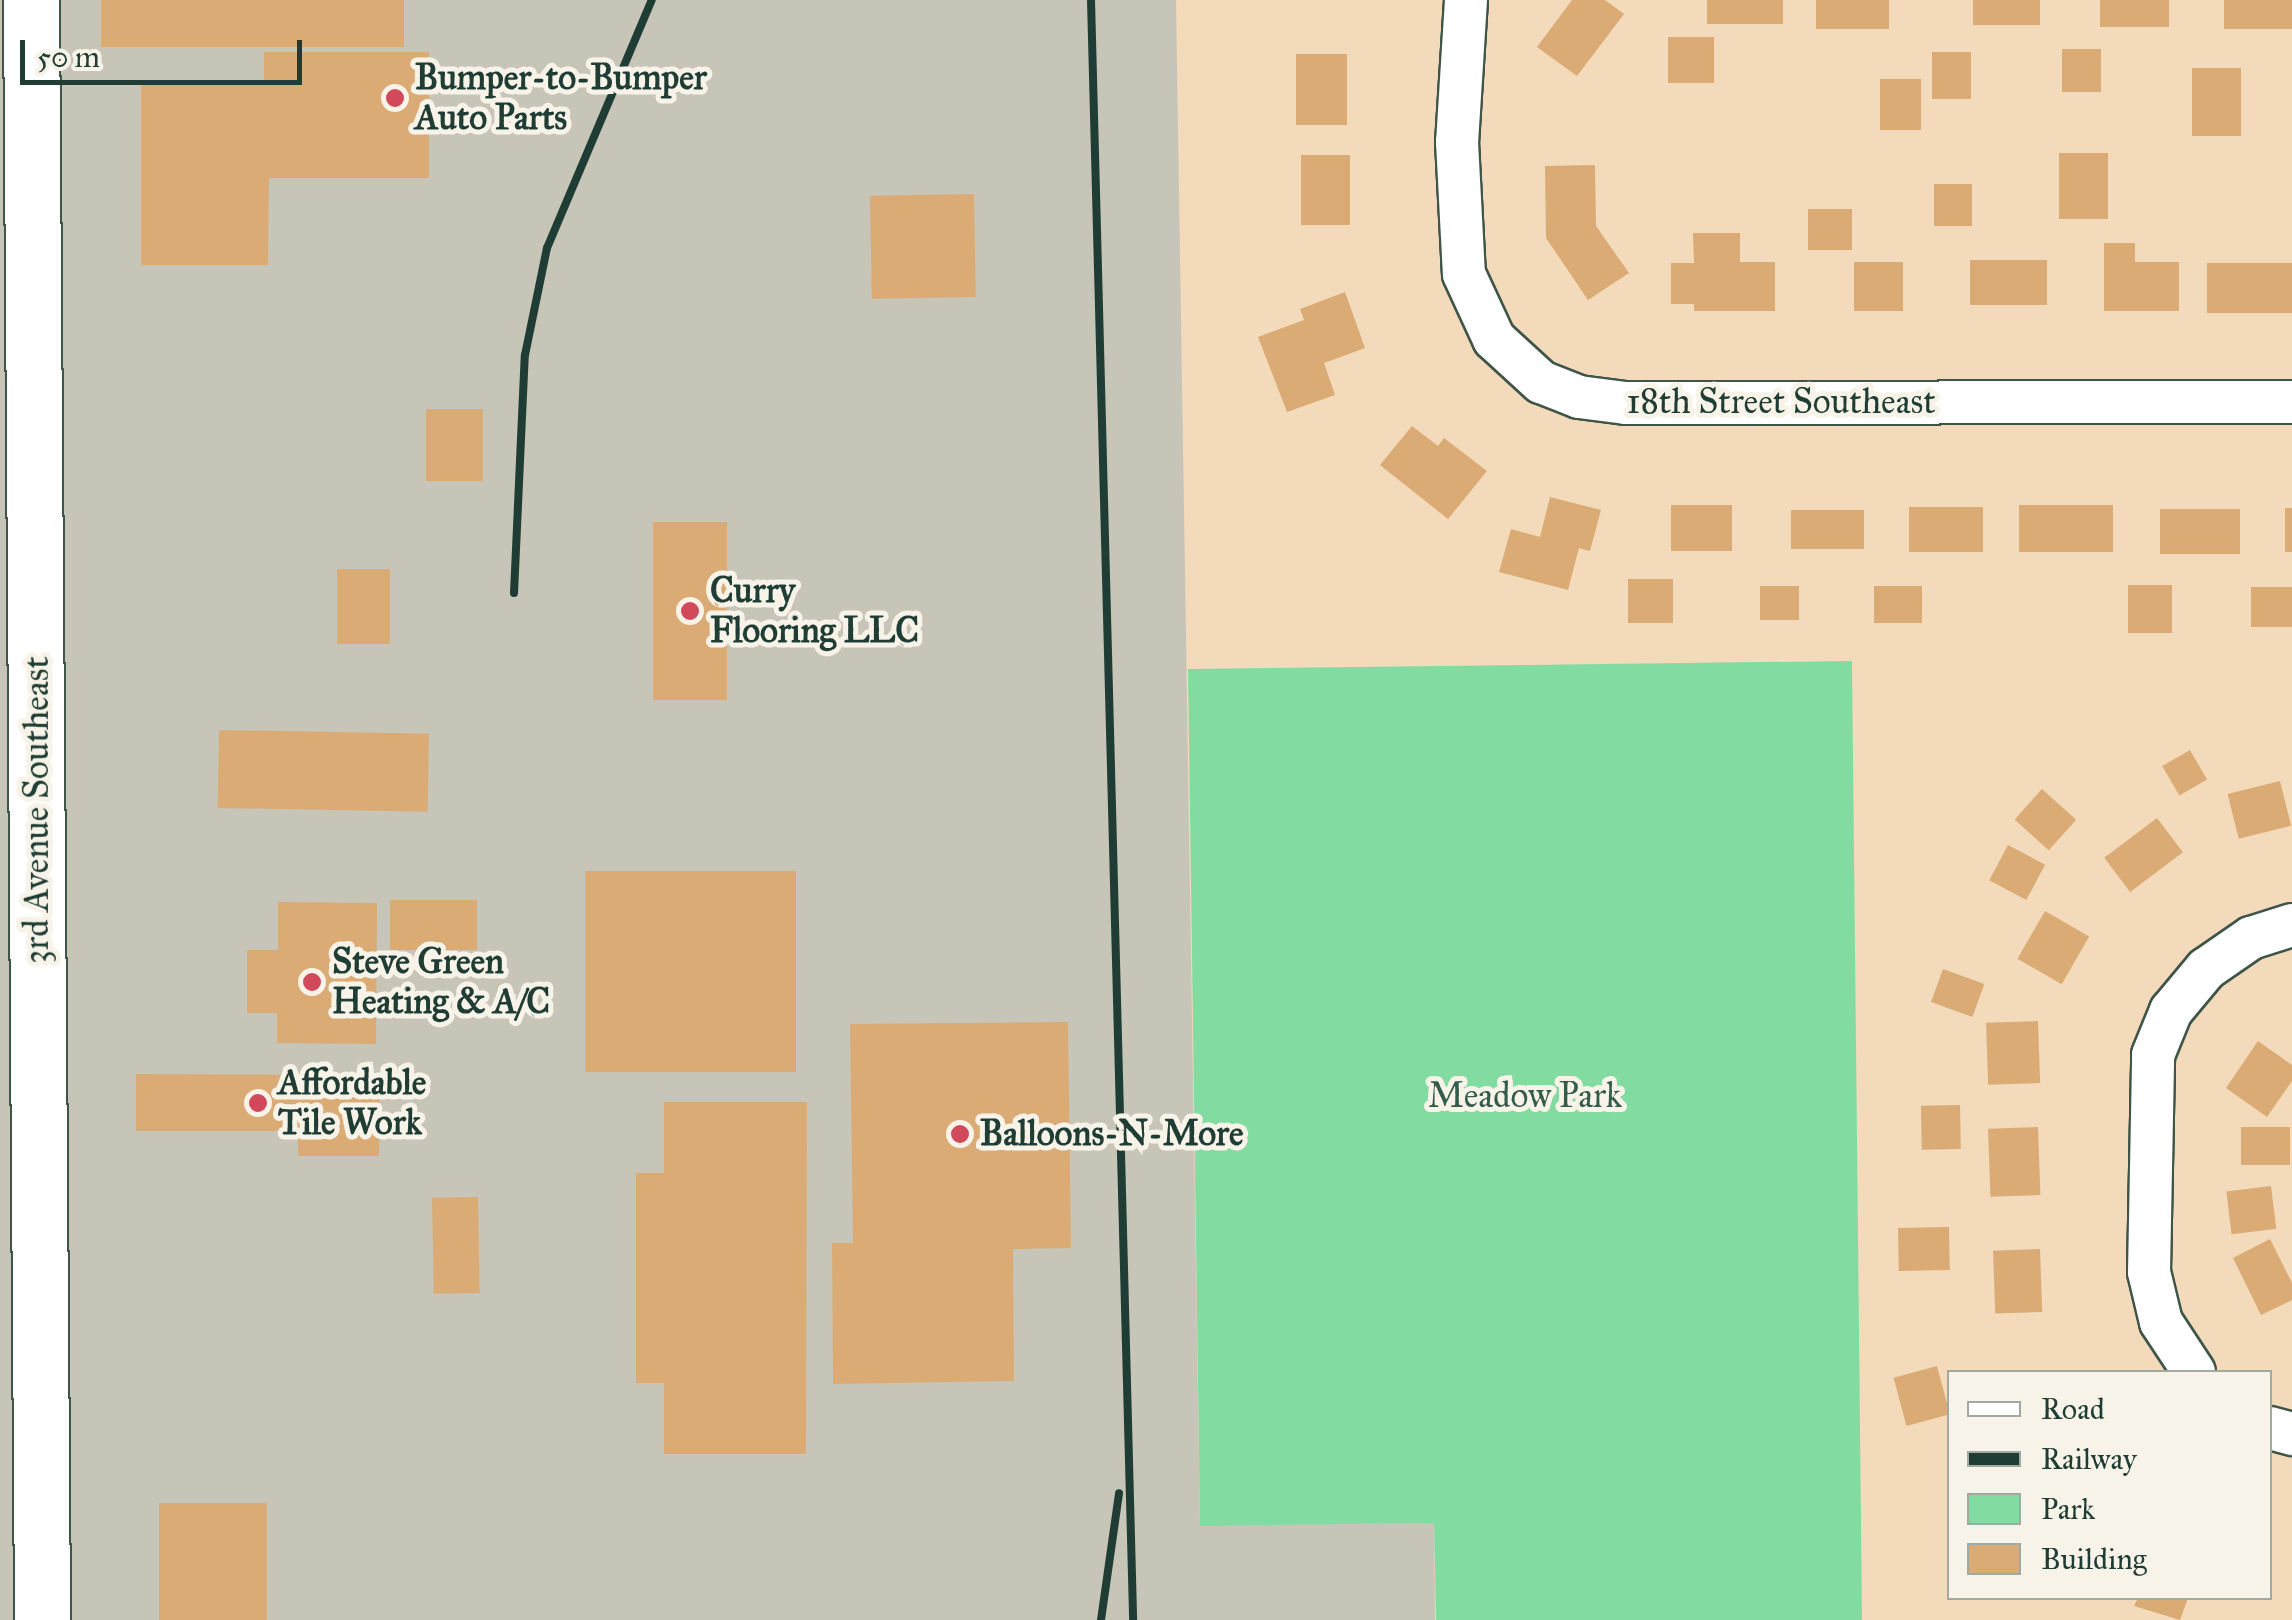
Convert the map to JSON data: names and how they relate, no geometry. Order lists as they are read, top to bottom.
{
  "streets": {
    "main road": ["3rd Avenue Southeast"],
    "street": ["18th Street Southeast"]
  },
  "parks": ["Meadow Park"],
  "places": [
    "Bumper-to-Bumper Auto Parts",
    "Curry Flooring LLC",
    "Steve Green Heating & A/C",
    "Affordable Tile Work",
    "Balloons-N-More"
  ],
  "legend": [
    "Road",
    "Railway",
    "Park",
    "Building"
  ],
  "scale_bar": "50 m"
}
